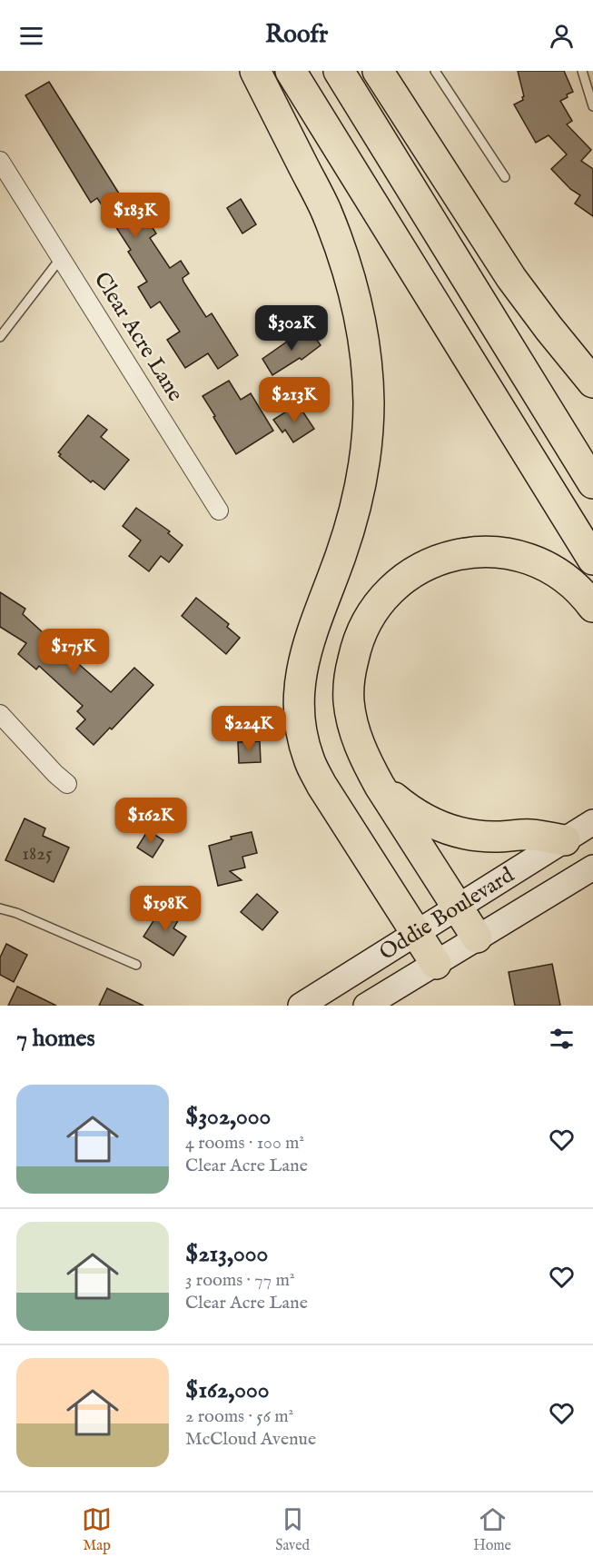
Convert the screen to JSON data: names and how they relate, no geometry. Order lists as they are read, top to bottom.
{
  "streets": {
    "main road": ["Oddie Boulevard"],
    "street": ["Clear Acre Lane"]
  },
  "house_numbers": ["1825"],
  "page": {
    "header": "Roofr",
    "price": [
      "$183K",
      "$302K",
      "$213K",
      "$175K",
      "$224K",
      "$162K",
      "$198K"
    ],
    "heading": "7 homes",
    "list": [
      {
        "name": "$302,000",
        "note": "4 rooms · 100 m² · Clear Acre Lane"
      },
      {
        "name": "$213,000",
        "note": "3 rooms · 77 m² · Clear Acre Lane"
      },
      {
        "name": "$162,000",
        "note": "2 rooms · 56 m² · McCloud Avenue"
      }
    ],
    "tabs": ["Map", "Saved", "Home"]
  }
}
